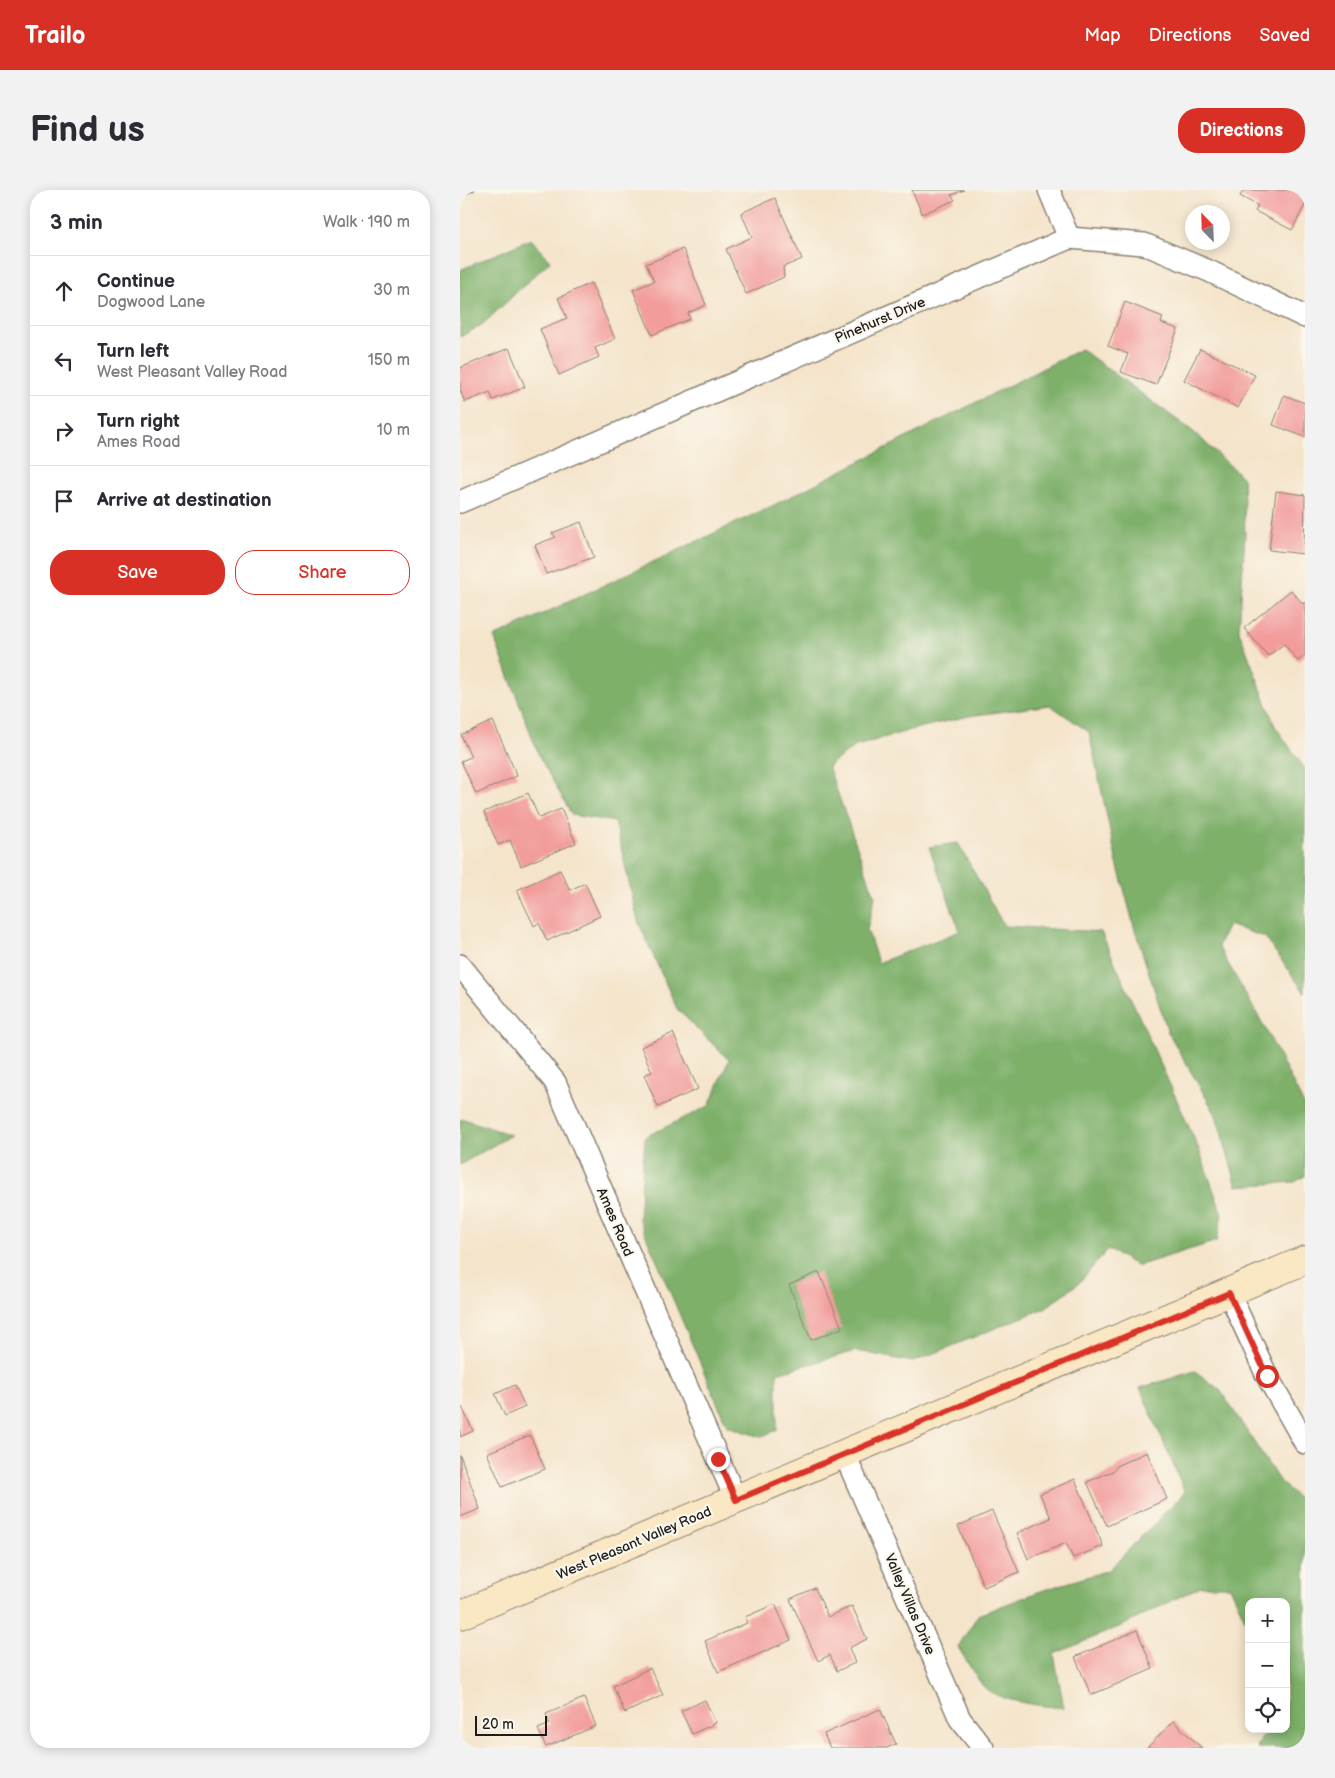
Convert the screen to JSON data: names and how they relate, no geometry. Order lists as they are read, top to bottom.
{
  "streets": {
    "main road": ["West Pleasant Valley Road"],
    "street": ["Pinehurst Drive", "Ames Road", "Valley Villas Drive"]
  },
  "crossings": [
    ["Ames Road", "West Pleasant Valley Road"],
    ["West Pleasant Valley Road", "Valley Villas Drive"]
  ],
  "scale_bar": "20 m",
  "north": "top left",
  "page": {
    "header": "Trailo",
    "nav": ["Map", "Directions", "Saved"],
    "buttons": [
      "Directions",
      ["Save", "Share"]
    ],
    "title": "Find us",
    "heading": ["3 min", "Walk · 190 m"],
    "list": [
      ["Continue", "Dogwood Lane", "30 m"],
      ["Turn left", "West Pleasant Valley Road", "150 m"],
      ["Turn right", "Ames Road", "10 m"],
      "Arrive at destination"
    ],
    "map_buttons": ["+", "−"],
    "scale": "20 m"
  }
}
